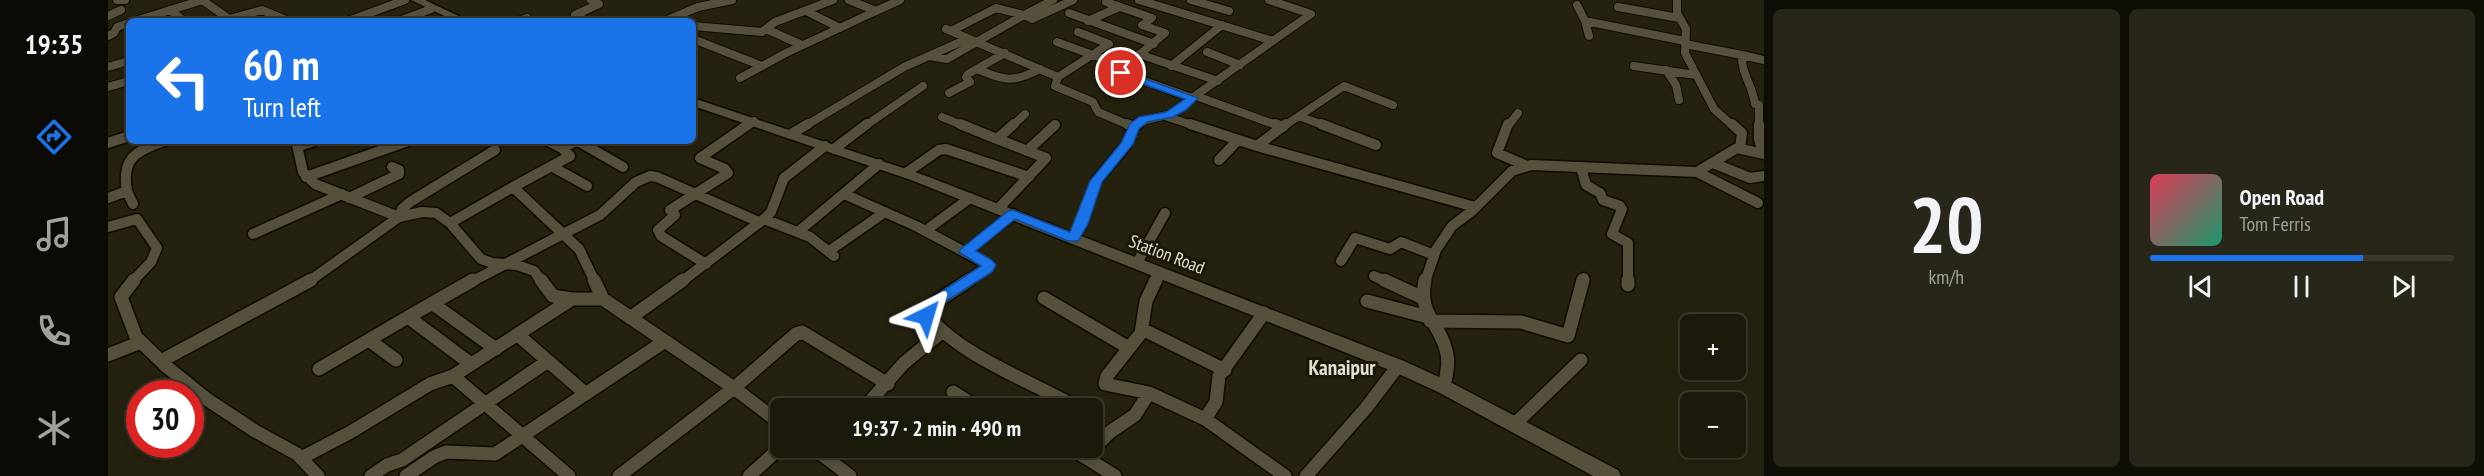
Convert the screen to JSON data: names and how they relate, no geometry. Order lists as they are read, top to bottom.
{
  "streets": {
    "main road": ["Station Road"]
  },
  "districts": ["Kanaipur"],
  "page": {
    "tabs": "19:35",
    "tile": ["20", "km/h"],
    "turn": ["60 m", "Turn left"],
    "song": ["Open Road", "Tom Ferris"],
    "map_buttons": ["+", "−"],
    "limit": "30",
    "trip": "19:37 · 2 min · 490 m"
  }
}
